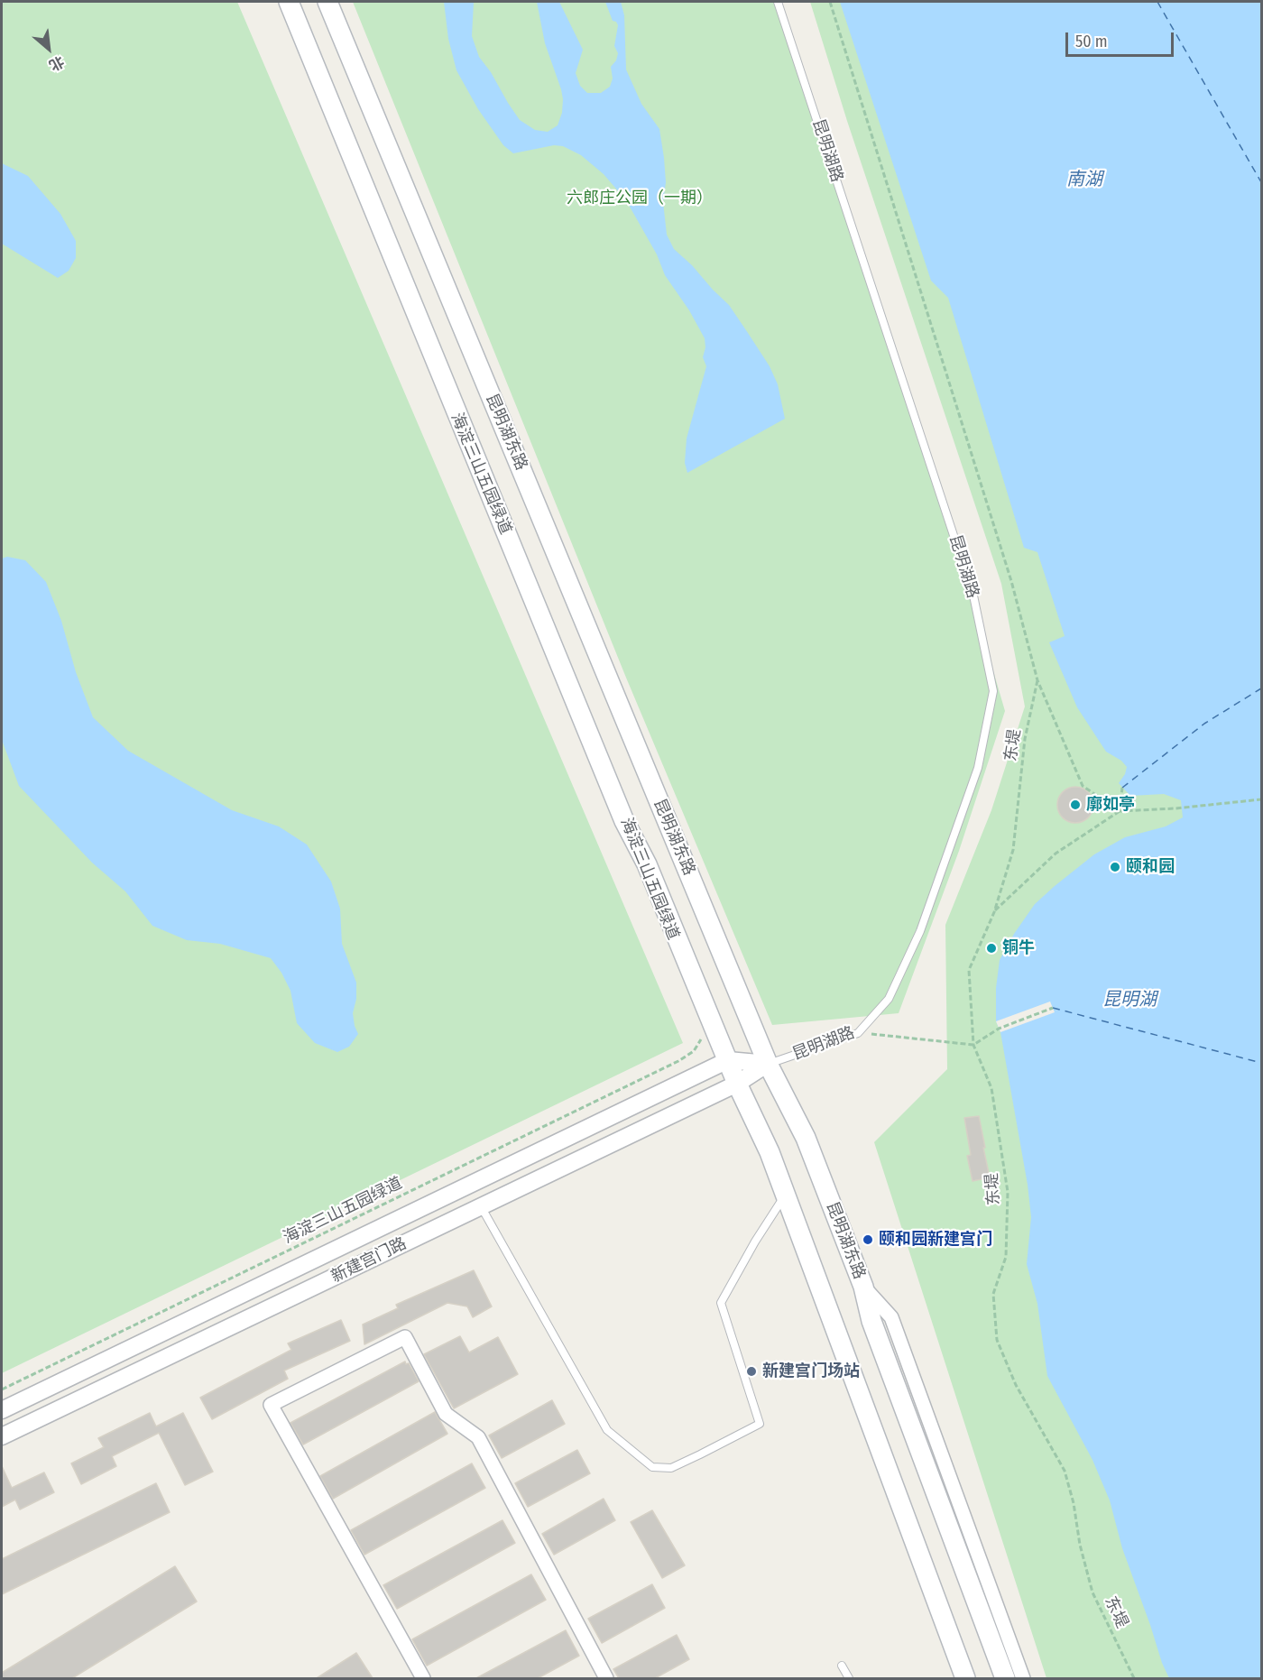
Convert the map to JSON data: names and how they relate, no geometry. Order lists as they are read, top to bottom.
{
  "streets": {
    "main road": ["昆明湖东路"],
    "street": ["新建宫门路"],
    "lane": ["昆明湖路"],
    "path": ["海淀三山五园绿道", "东堤"]
  },
  "crossings": [
    ["昆明湖路", "昆明湖东路"],
    ["昆明湖路", "新建宫门路"],
    ["昆明湖东路", "新建宫门路"]
  ],
  "water": ["南湖", "昆明湖"],
  "parks": ["六郎庄公园（一期）"],
  "places": [
    "廓如亭",
    "颐和园",
    "铜牛",
    "颐和园新建宫门",
    "新建宫门场站"
  ],
  "scale_bar": "50 m",
  "north": "bottom right"
}
